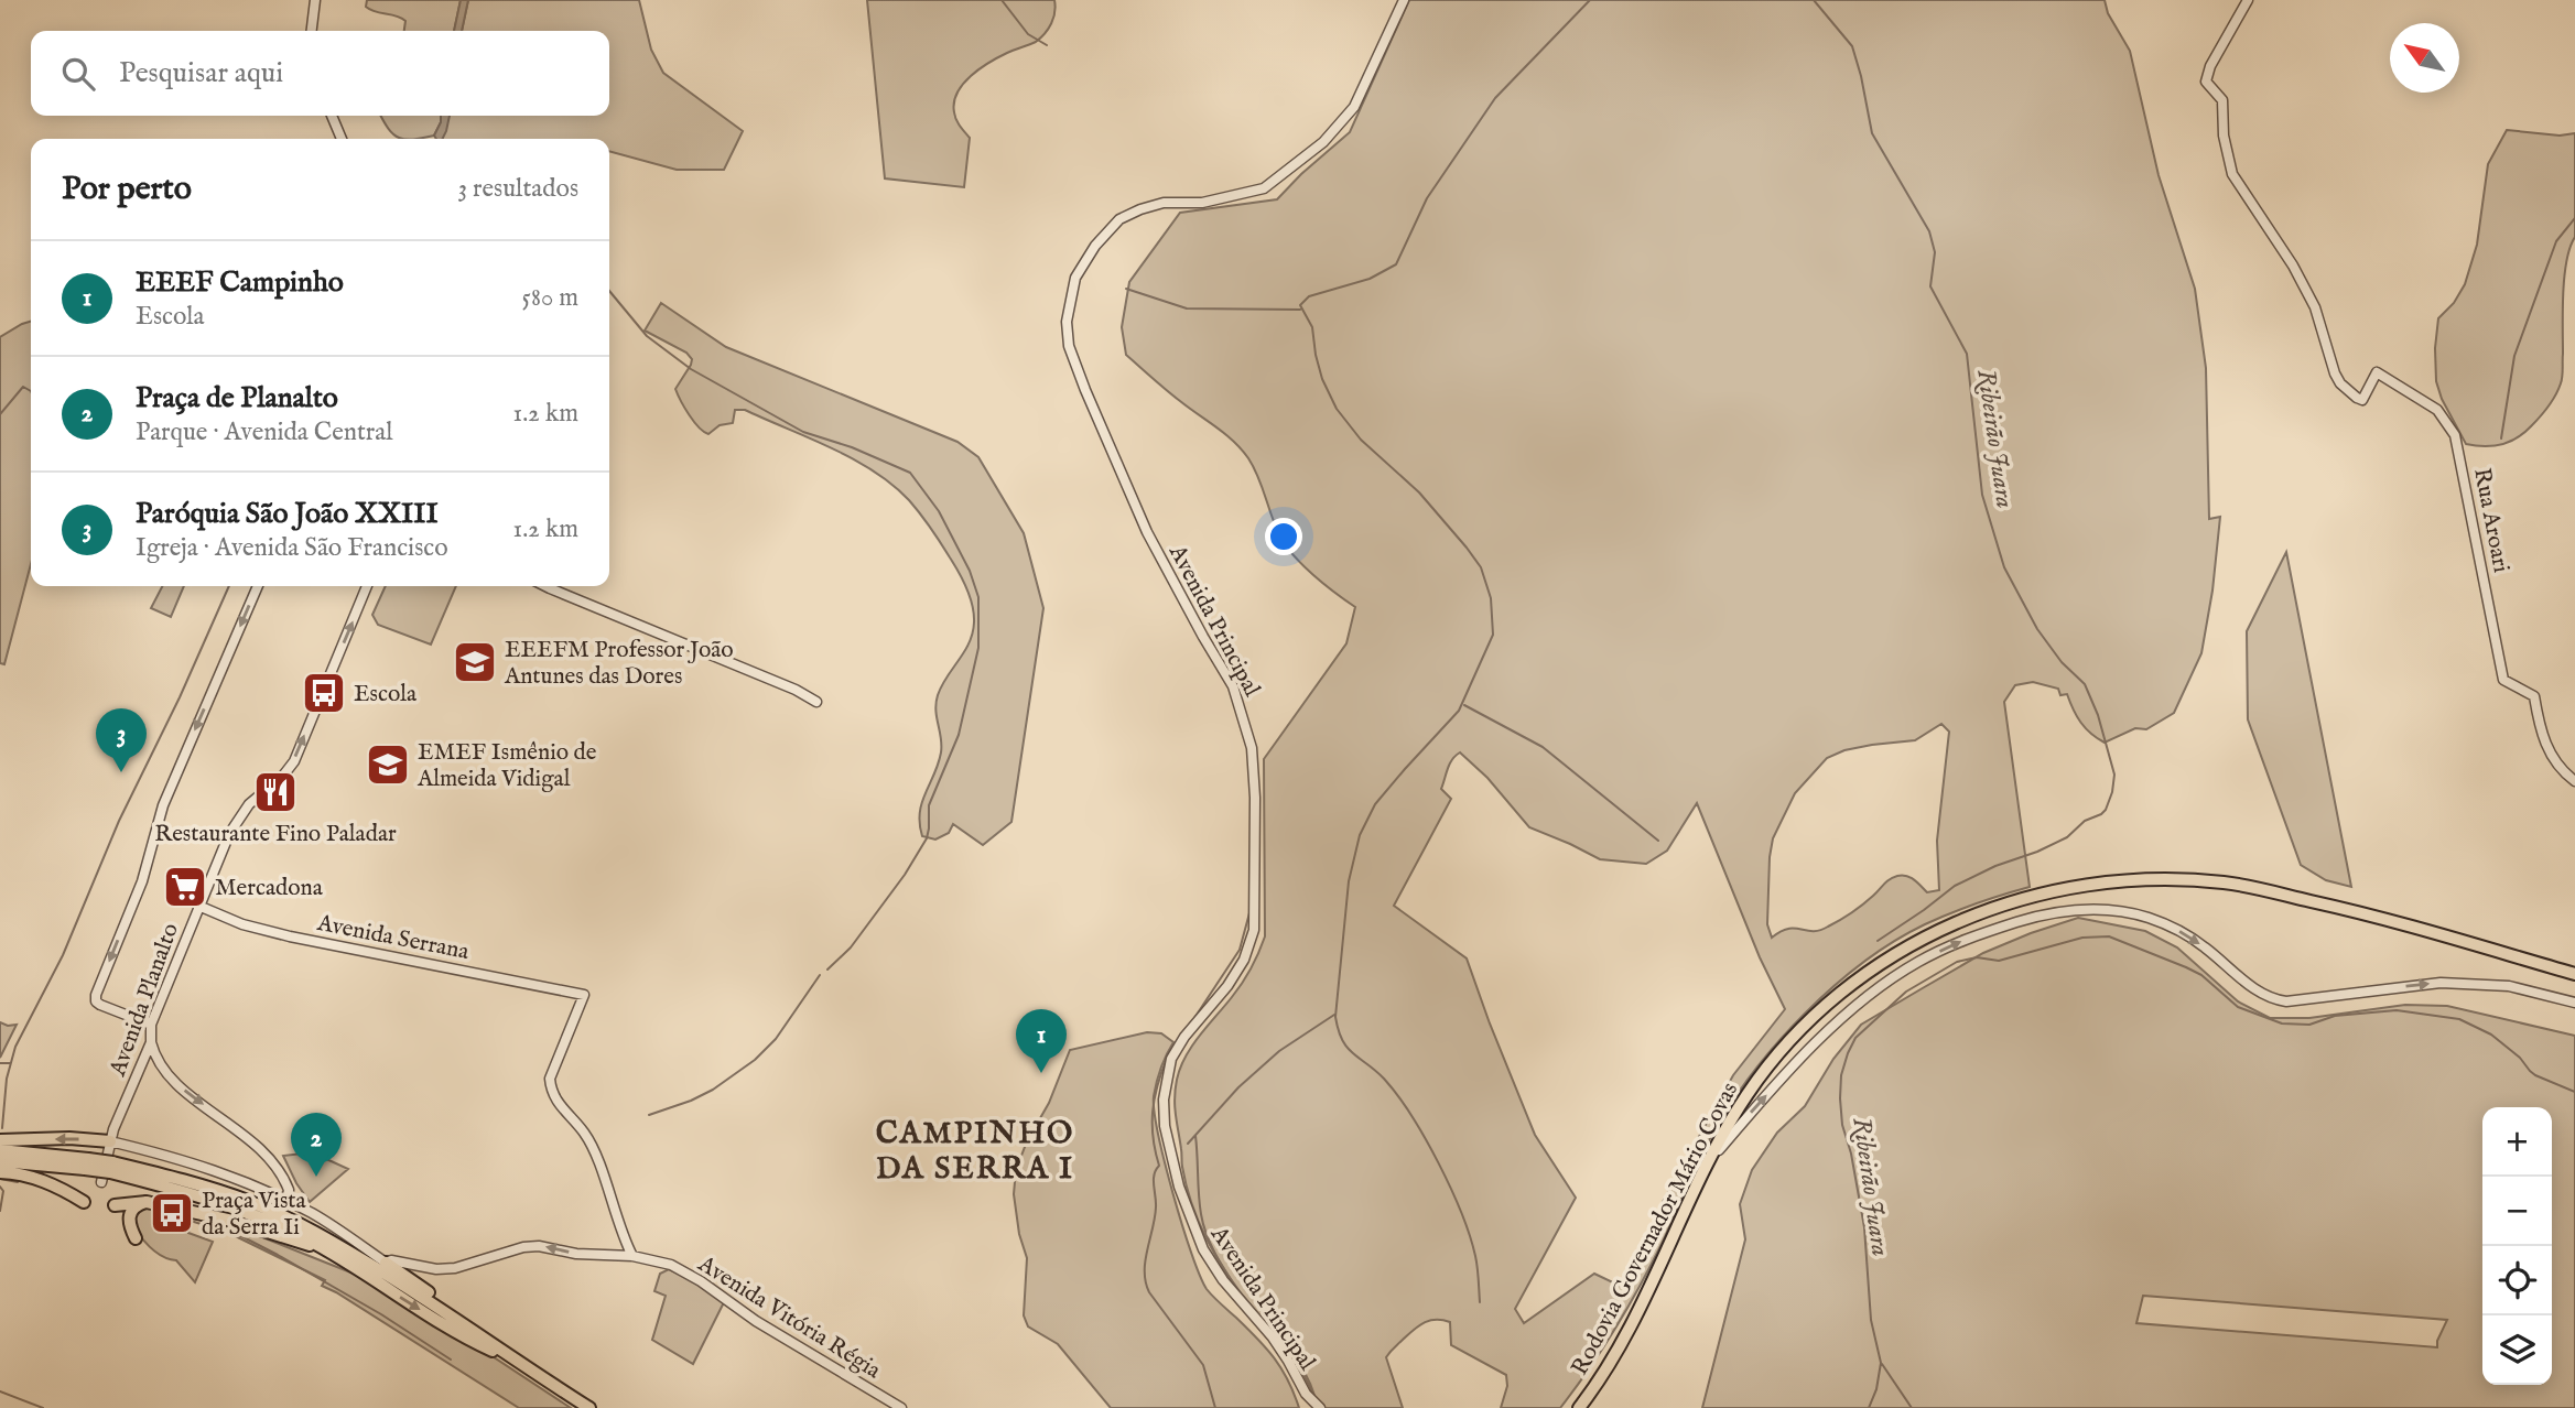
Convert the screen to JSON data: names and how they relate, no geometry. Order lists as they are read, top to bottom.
{
  "streets": {
    "main road": ["Rodovia Governador Mário Covas"],
    "street": [
      "Rua Aroari",
      "Avenida Principal",
      "Avenida Serrana",
      "Avenida Planalto",
      "Avenida Vitória Régia"
    ]
  },
  "crossings": [
    ["Avenida Serrana", "Avenida Planalto"],
    ["Avenida Serrana", "Avenida Vitória Régia"]
  ],
  "one_way": ["Avenida Planalto", "Avenida Vitória Régia"],
  "districts": ["CAMPINHO DA SERRA I"],
  "water": ["Ribeirão Juara"],
  "places": {
    "school or university": ["EEEFM Professor João Antunes das Dores", "EMEF Ismênio de Almeida Vidigal"],
    "bus stop": ["Escola", "Praça Vista da Serra Ii"],
    "restaurant": ["Restaurante Fino Paladar"],
    "supermarket": ["Mercadona"]
  },
  "north": "top left",
  "page": {
    "search": "Pesquisar aqui",
    "heading": ["Por perto", "3 resultados"],
    "list": [
      {
        "mark": "1",
        "name": "EEEF Campinho",
        "note": "Escola",
        "value": "580 m"
      },
      {
        "mark": "2",
        "name": "Praça de Planalto",
        "note": "Parque · Avenida Central",
        "value": "1.2 km"
      },
      {
        "mark": "3",
        "name": "Paróquia São João XXIII",
        "note": "Igreja · Avenida São Francisco",
        "value": "1.2 km"
      }
    ],
    "pins": ["3", "1", "2"],
    "map_buttons": ["+", "−"]
  }
}
